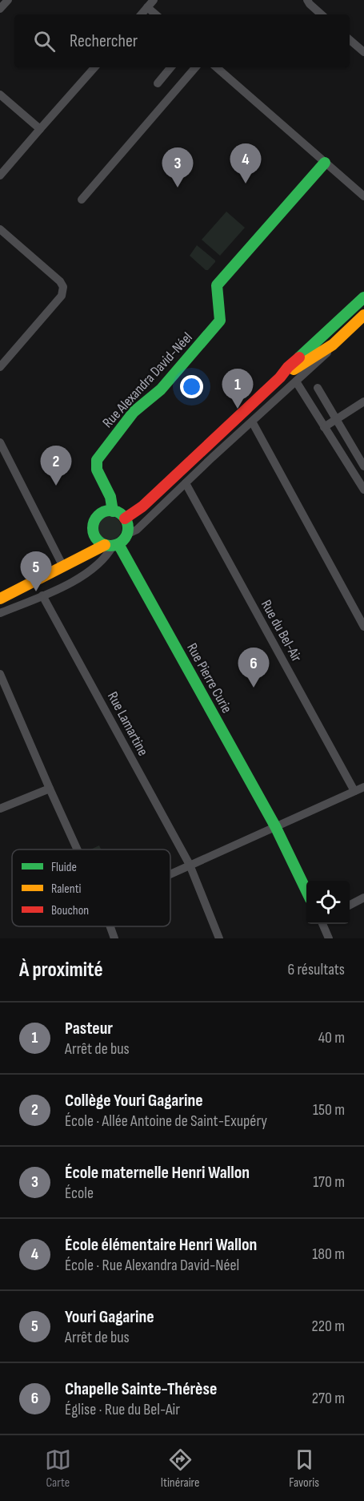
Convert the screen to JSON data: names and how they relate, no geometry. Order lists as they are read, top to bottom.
{
  "streets": {
    "street": [
      "Rue Alexandra David-Néel",
      "Rue du Bel-Air",
      "Rue Pierre Curie",
      "Rue Lamartine"
    ]
  },
  "crossings": [
    ["Rue Alexandra David-Néel", "Rue Pierre Curie"]
  ],
  "legend": ["Fluide", "Ralenti", "Bouchon"],
  "page": {
    "search": "Rechercher",
    "pins": [
      "4",
      "3",
      "1",
      "2",
      "5",
      "6"
    ],
    "heading": ["À proximité", "6 résultats"],
    "list": [
      {
        "mark": "1",
        "name": "Pasteur",
        "note": "Arrêt de bus",
        "value": "40 m"
      },
      {
        "mark": "2",
        "name": "Collège Youri Gagarine",
        "note": "École · Allée Antoine de Saint-Exupéry",
        "value": "150 m"
      },
      {
        "mark": "3",
        "name": "École maternelle Henri Wallon",
        "note": "École",
        "value": "170 m"
      },
      {
        "mark": "4",
        "name": "École élémentaire Henri Wallon",
        "note": "École · Rue Alexandra David-Néel",
        "value": "180 m"
      },
      {
        "mark": "5",
        "name": "Youri Gagarine",
        "note": "Arrêt de bus",
        "value": "220 m"
      },
      {
        "mark": "6",
        "name": "Chapelle Sainte-Thérèse",
        "note": "Église · Rue du Bel-Air",
        "value": "270 m"
      }
    ],
    "nav": ["Carte", "Itinéraire", "Favoris"]
  }
}
